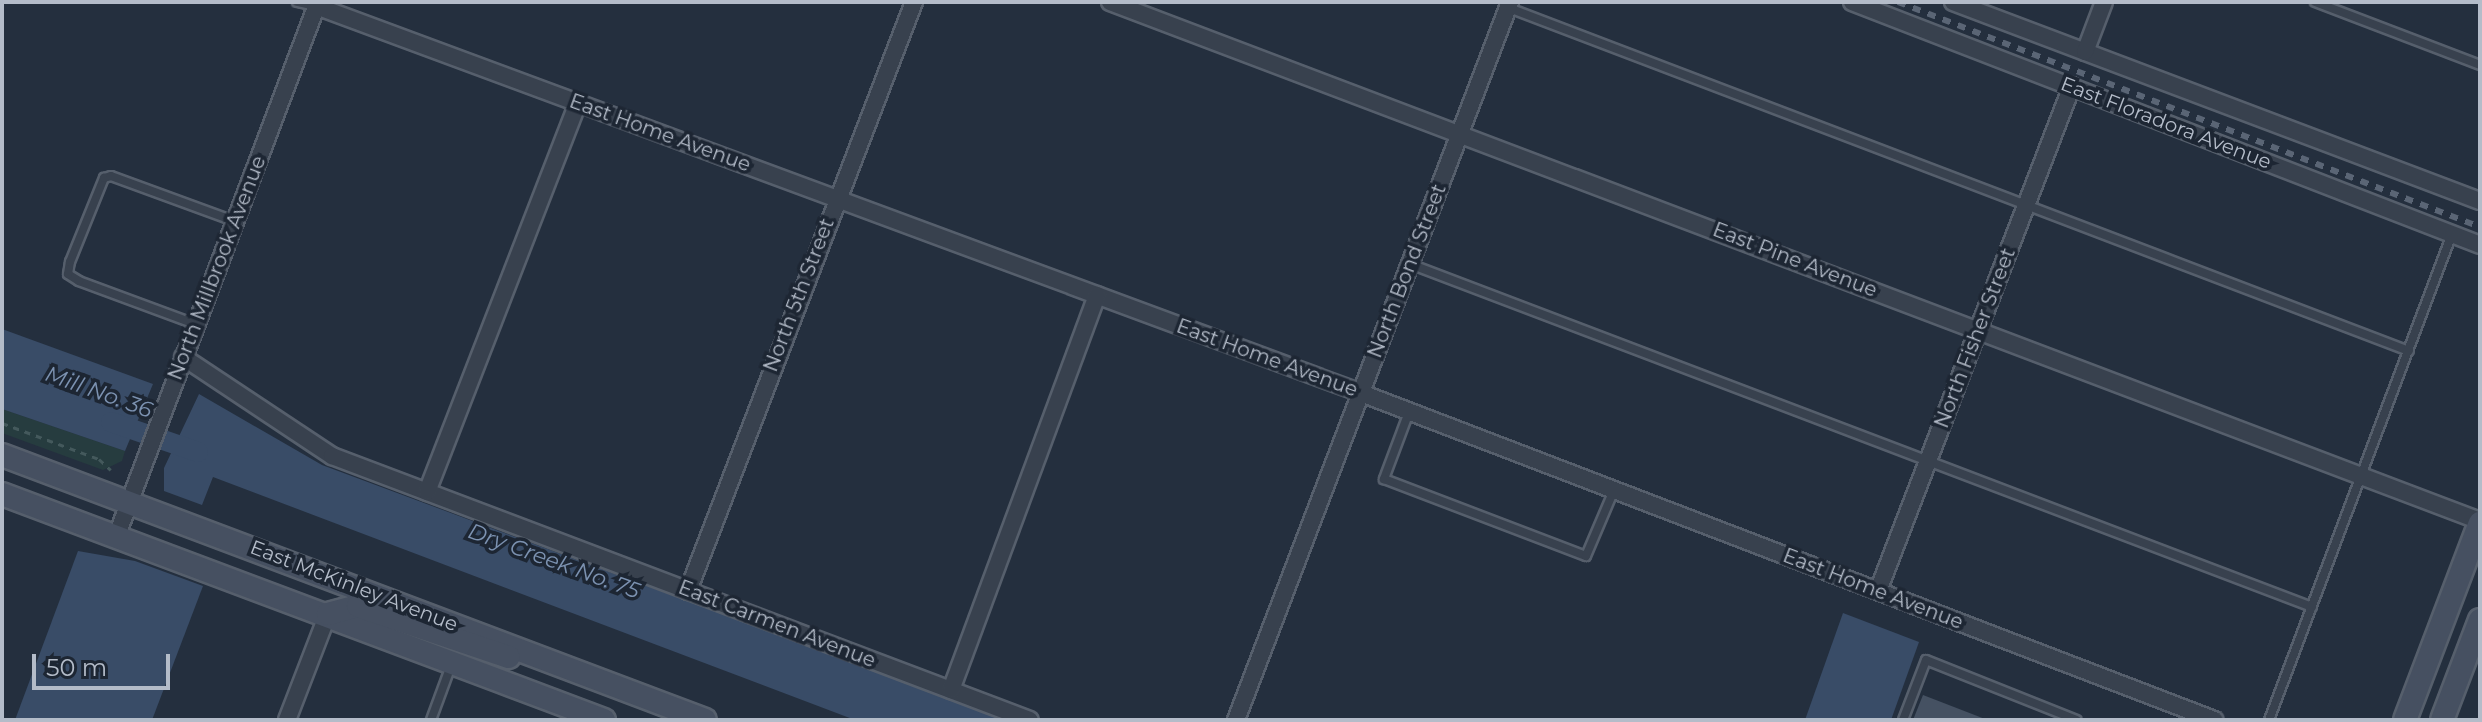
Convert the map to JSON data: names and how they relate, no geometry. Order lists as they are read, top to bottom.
{
  "streets": {
    "main road": ["East McKinley Avenue"],
    "street": [
      "East Floradora Avenue",
      "East Home Avenue",
      "East Pine Avenue",
      "North Millbrook Avenue",
      "North Bond Street",
      "North 5th Street",
      "North Fisher Street",
      "East Carmen Avenue"
    ]
  },
  "crossings": [
    ["East Floradora Avenue", "North Fisher Street"],
    ["East Home Avenue", "North Millbrook Avenue"],
    ["East Home Avenue", "North Bond Street"],
    ["East Home Avenue", "North 5th Street"],
    ["East Home Avenue", "North Fisher Street"],
    ["East Pine Avenue", "North Bond Street"],
    ["East Pine Avenue", "North Fisher Street"],
    ["North Millbrook Avenue", "East McKinley Avenue"],
    ["North Millbrook Avenue", "East Carmen Avenue"],
    ["North 5th Street", "East Carmen Avenue"]
  ],
  "water": ["Mill No. 36", "Dry Creek No. 75"],
  "scale_bar": "50 m"
}
